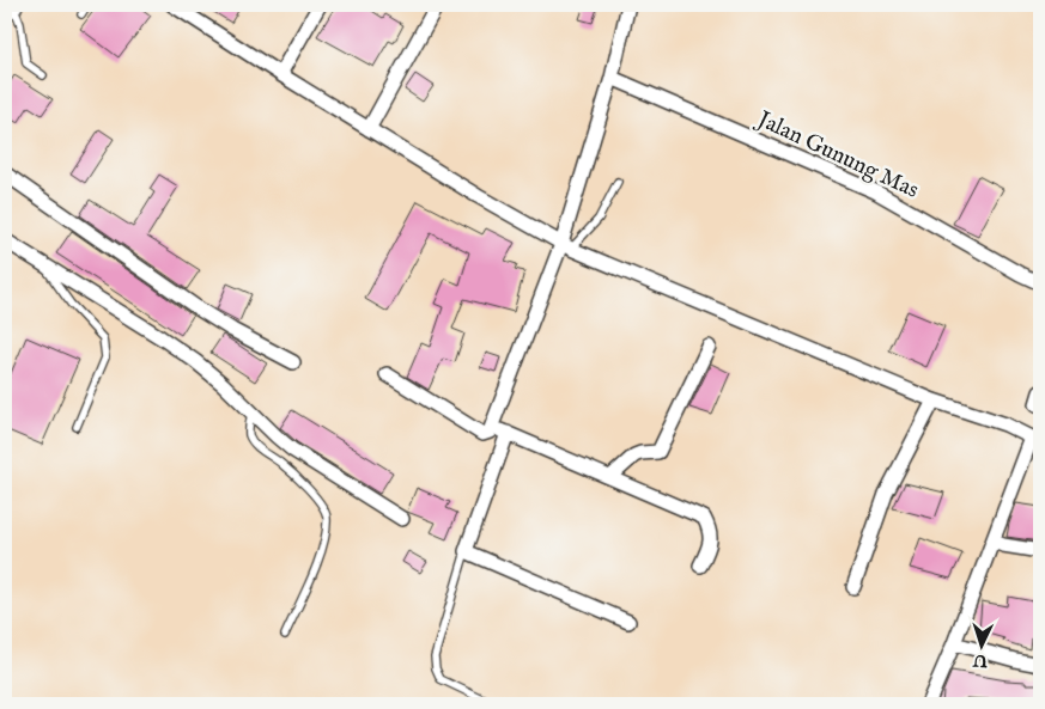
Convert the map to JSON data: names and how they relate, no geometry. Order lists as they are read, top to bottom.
{
  "streets": {
    "street": ["Jalan Gunung Mas"]
  },
  "north": "bottom"
}
